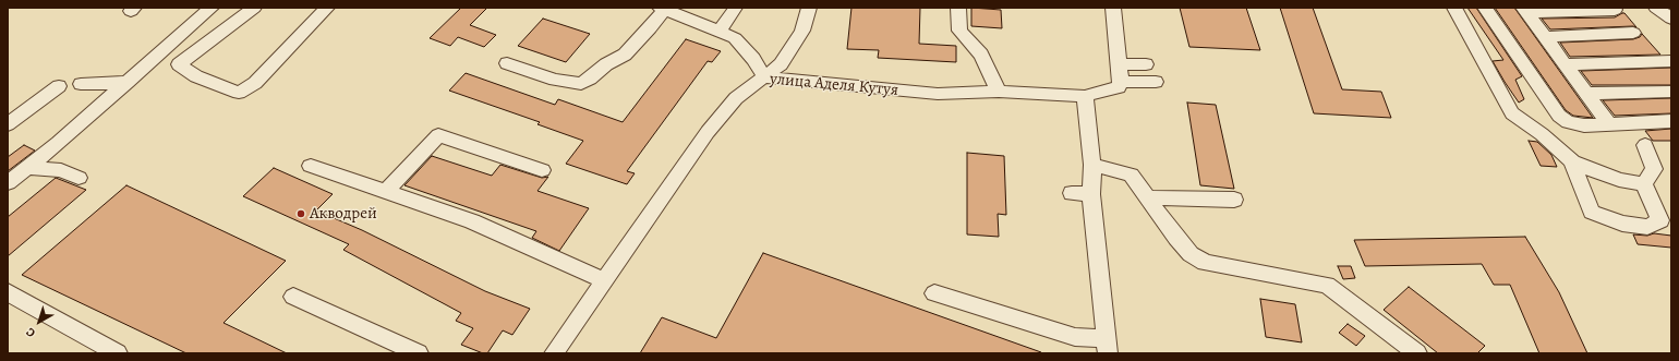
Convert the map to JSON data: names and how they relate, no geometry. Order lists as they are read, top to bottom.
{
  "streets": {
    "street": ["улица Аделя Кутуя"]
  },
  "places": ["Акводрей"],
  "north": "bottom left"
}
